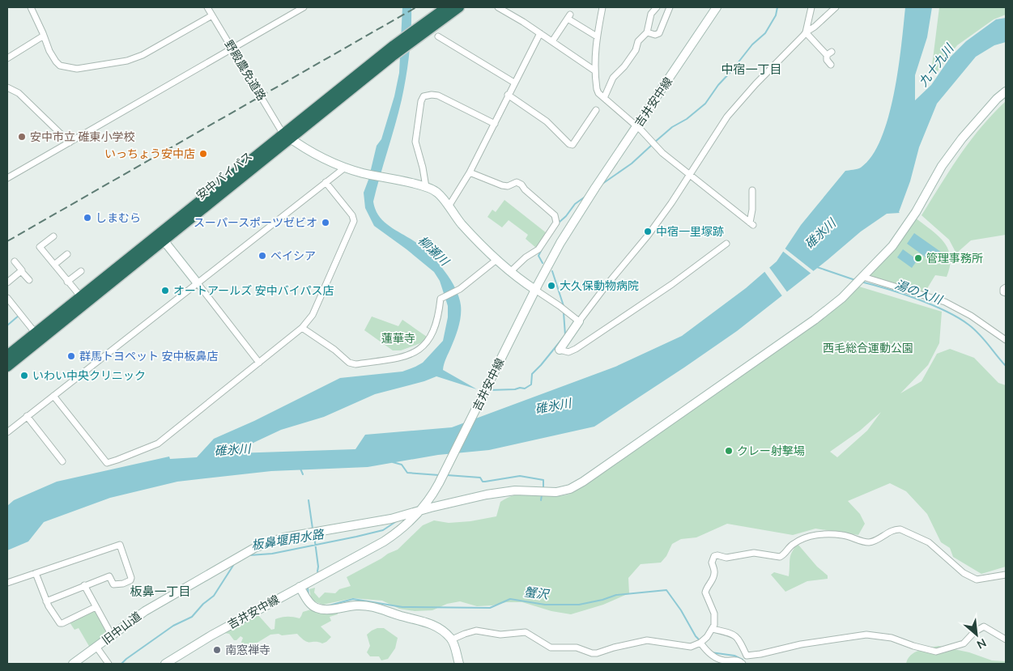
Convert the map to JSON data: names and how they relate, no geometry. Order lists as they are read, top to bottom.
{
  "streets": {
    "highway": ["安中バイパス"],
    "street": ["野殿農免道路", "吉井安中線", "旧中山道"]
  },
  "crossings": [
    ["野殿農免道路", "安中バイパス"],
    ["吉井安中線", "旧中山道"]
  ],
  "districts": ["中宿一丁目", "板鼻一丁目"],
  "water": [
    "九十九川",
    "碓氷川",
    "柳瀬川",
    "湯の入川",
    "板鼻堰用水路",
    "蟹沢"
  ],
  "parks": ["蓮華寺", "西毛総合運動公園"],
  "places": [
    "安中市立 碓東小学校",
    "いっちょう安中店",
    "しまむら",
    "スーパースポーツゼビオ",
    "中宿一里塚跡",
    "ベイシア",
    "管理事務所",
    "大久保動物病院",
    "オートアールズ 安中バイパス店",
    "群馬トヨペット 安中板鼻店",
    "いわい中央クリニック",
    "クレー射撃場",
    "南窓禅寺"
  ],
  "north": "bottom right"
}
